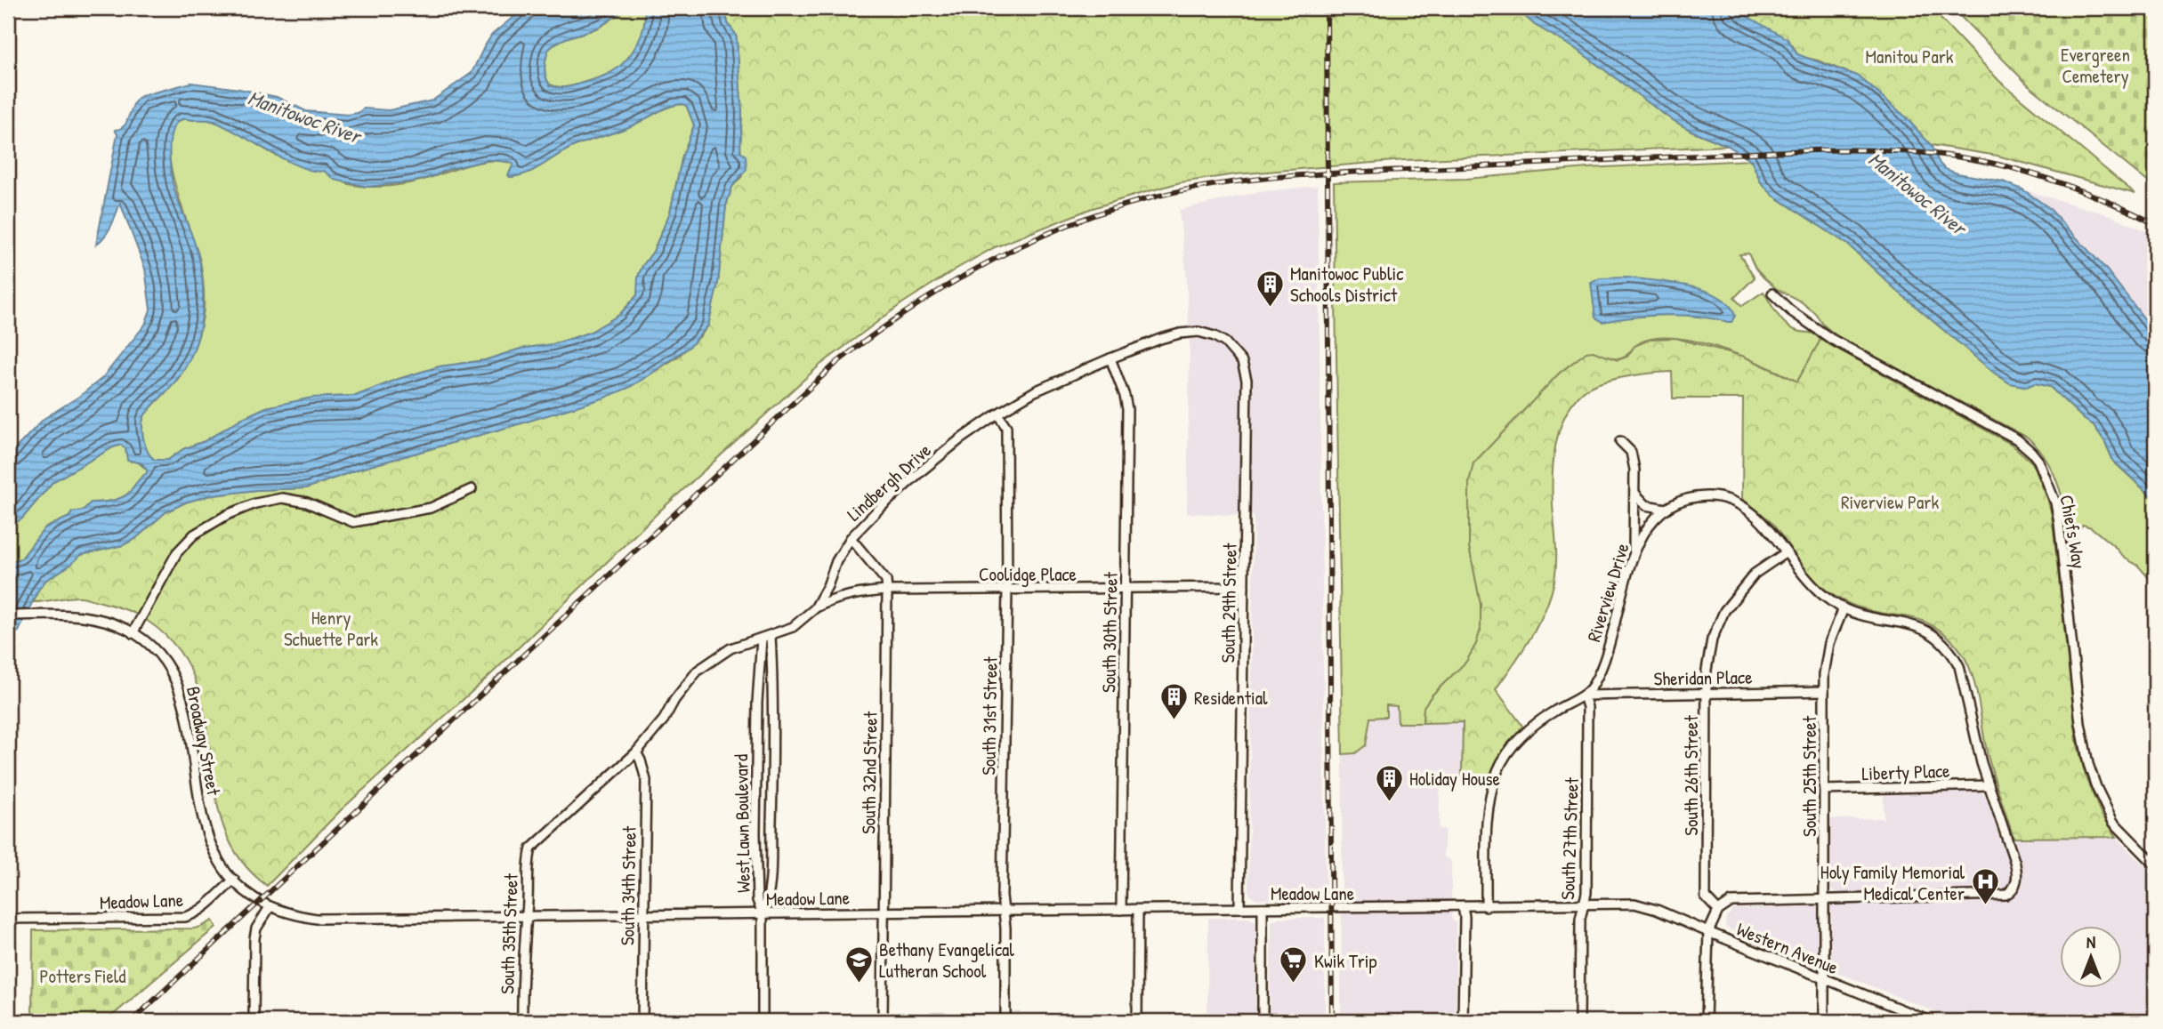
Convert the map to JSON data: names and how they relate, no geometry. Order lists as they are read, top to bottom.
{
  "streets": {
    "street": [
      "Lindbergh Drive",
      "Chiefs Way",
      "Coolidge Place",
      "Riverview Drive",
      "South 29th Street",
      "South 30th Street",
      "Sheridan Place",
      "South 31st Street",
      "Broadway Street",
      "Liberty Place",
      "South 32nd Street",
      "South 26th Street",
      "South 25th Street",
      "West Lawn Boulevard",
      "South 27th Street",
      "South 34th Street",
      "Meadow Lane",
      "South 35th Street",
      "Western Avenue"
    ]
  },
  "crossings": [
    ["Lindbergh Drive", "Coolidge Place"],
    ["Lindbergh Drive", "South 29th Street"],
    ["Lindbergh Drive", "South 30th Street"],
    ["Lindbergh Drive", "South 31st Street"],
    ["Lindbergh Drive", "South 32nd Street"],
    ["Lindbergh Drive", "West Lawn Boulevard"],
    ["Lindbergh Drive", "South 34th Street"],
    ["Lindbergh Drive", "South 35th Street"],
    ["Coolidge Place", "South 29th Street"],
    ["Coolidge Place", "South 30th Street"],
    ["Coolidge Place", "South 31st Street"],
    ["Coolidge Place", "South 32nd Street"],
    ["Riverview Drive", "Sheridan Place"],
    ["Riverview Drive", "Liberty Place"],
    ["Riverview Drive", "South 26th Street"],
    ["Riverview Drive", "South 25th Street"],
    ["Riverview Drive", "South 27th Street"],
    ["South 29th Street", "Meadow Lane"],
    ["South 30th Street", "Meadow Lane"],
    ["Sheridan Place", "South 26th Street"],
    ["Sheridan Place", "South 25th Street"],
    ["Sheridan Place", "South 27th Street"],
    ["South 31st Street", "Meadow Lane"],
    ["Broadway Street", "Meadow Lane"],
    ["Liberty Place", "South 25th Street"],
    ["South 32nd Street", "Meadow Lane"],
    ["South 25th Street", "Western Avenue"],
    ["West Lawn Boulevard", "Meadow Lane"],
    ["South 27th Street", "Meadow Lane"],
    ["South 34th Street", "Meadow Lane"],
    ["Meadow Lane", "South 35th Street"],
    ["Meadow Lane", "Western Avenue"]
  ],
  "water": ["Manitowoc River"],
  "parks": [
    "Evergreen Cemetery",
    "Manitou Park",
    "Riverview Park",
    "Henry Schuette Park",
    "Potters Field"
  ],
  "places": {
    "building": ["Manitowoc Public Schools District", "Residential", "Holiday House"],
    "hospital": ["Holy Family Memorial Medical Center"],
    "school or university": ["Bethany Evangelical Lutheran School"],
    "supermarket": ["Kwik Trip"]
  },
  "north": "top"
}
